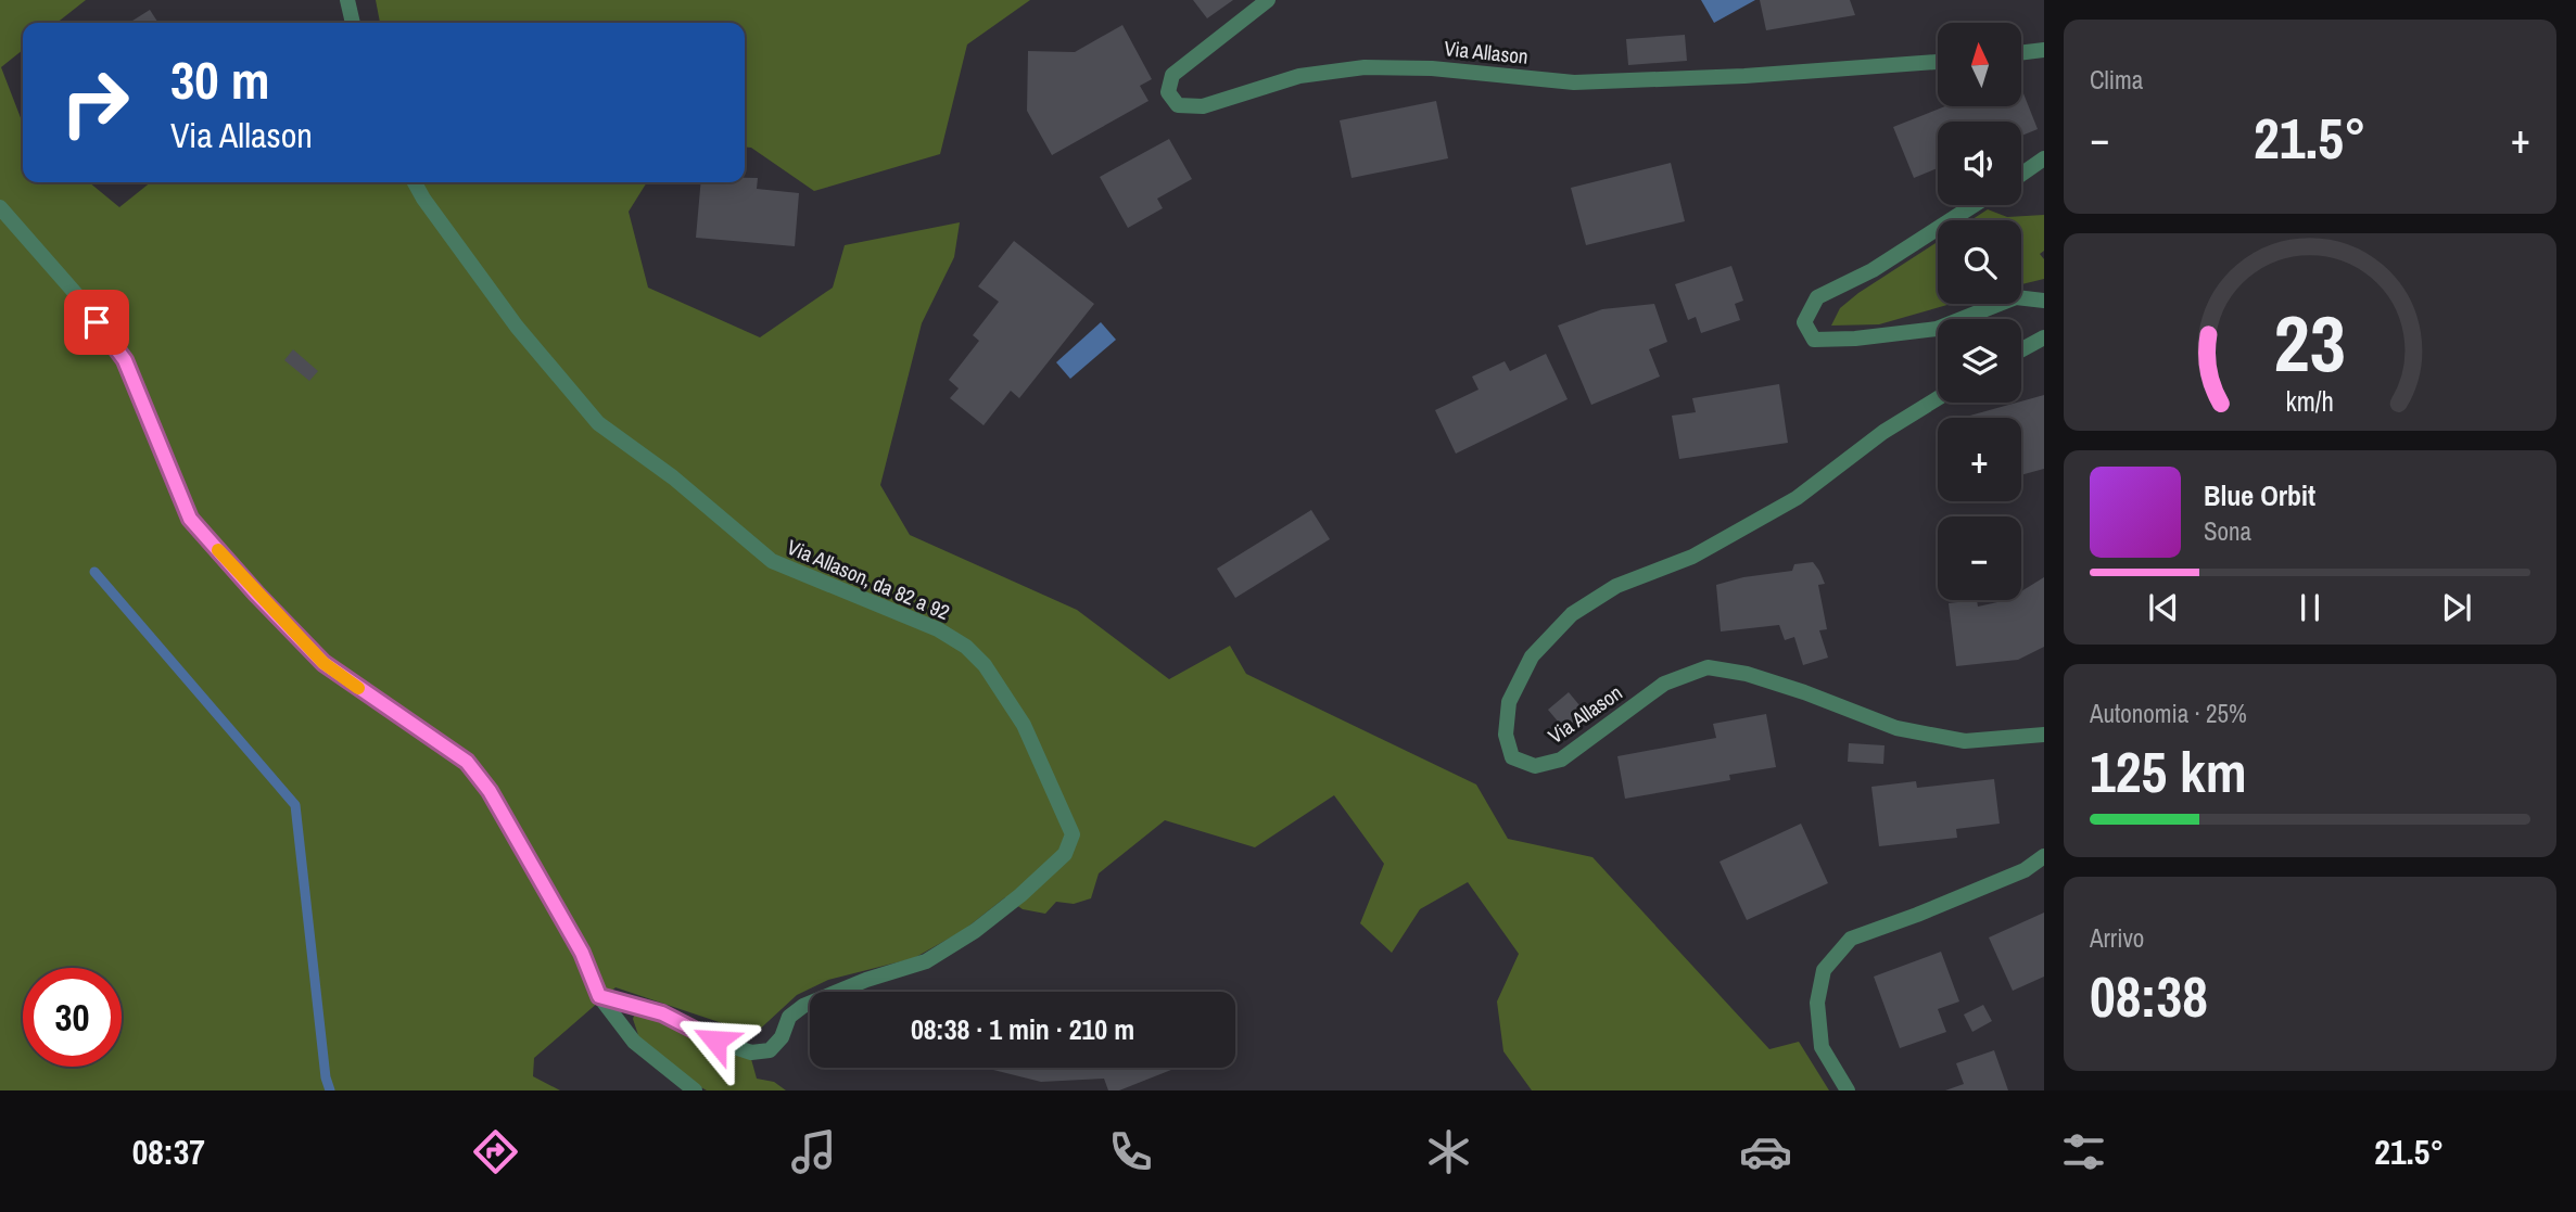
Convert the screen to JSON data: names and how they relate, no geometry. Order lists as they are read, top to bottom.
{
  "streets": {
    "street": ["Via Allason", "Via Allason, da 82 a 92"]
  },
  "north": "top",
  "page": {
    "tile": [
      "Clima",
      ["Autonomia · 25%", "125 km"],
      ["Arrivo", "08:38"]
    ],
    "map_buttons": ["+", "−"],
    "turn": ["30 m", "Via Allason"],
    "heat": ["−", "21.5°", "+"],
    "song": ["Blue Orbit", "Sona"],
    "limit": "30",
    "trip": "08:38 · 1 min · 210 m",
    "tabs": ["08:37", "21.5°"],
    "gauge": ["23", "km/h"]
  }
}
